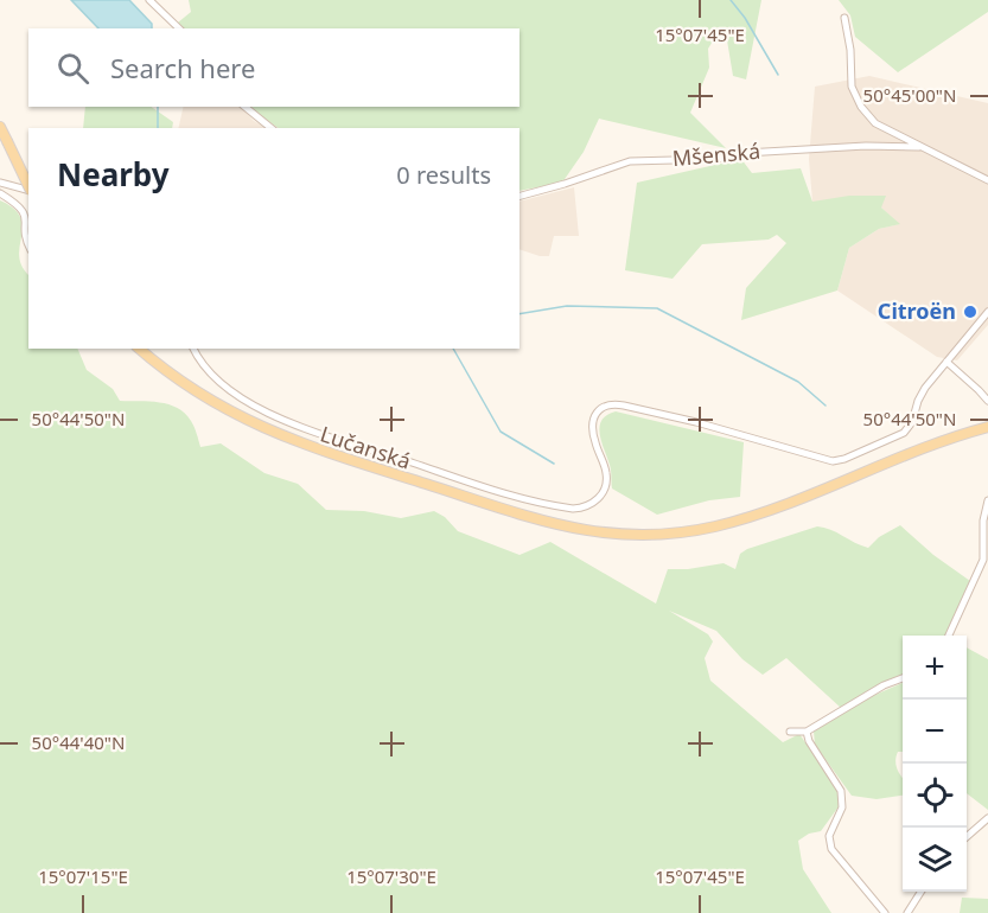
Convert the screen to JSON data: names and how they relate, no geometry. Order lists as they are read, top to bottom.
{
  "streets": {
    "street": ["Mšenská", "Lučanská"]
  },
  "places": ["Citroën"],
  "page": {
    "search": "Search here",
    "heading": ["Nearby", "0 results"],
    "map_buttons": ["+", "−"]
  },
  "coordinates": [
    "15°07'45\"E",
    "50°45'00\"N",
    "50°44'50\"N",
    "50°44'40\"N",
    "15°07'15\"E",
    "15°07'30\"E"
  ]
}
